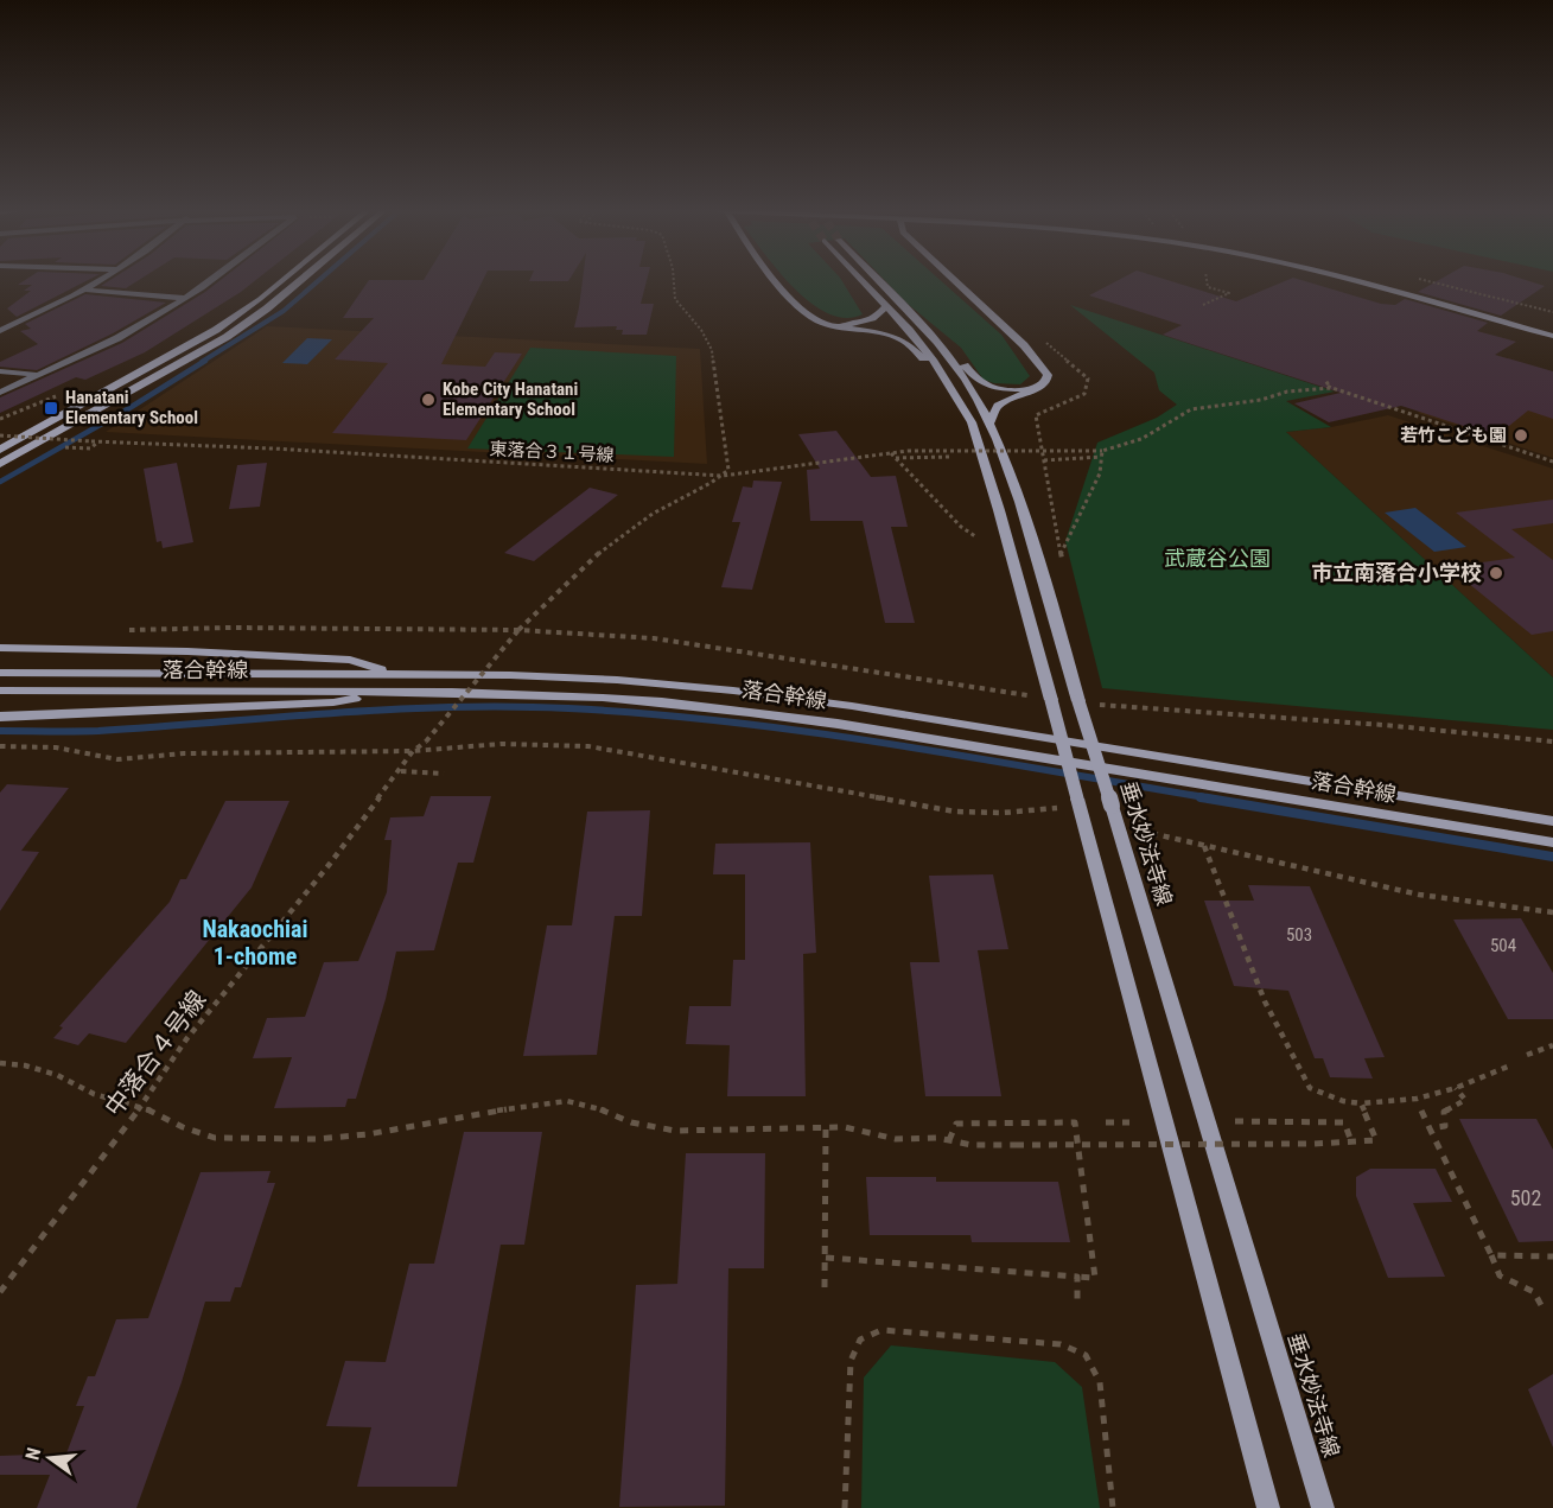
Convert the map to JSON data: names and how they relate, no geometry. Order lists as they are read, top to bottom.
{
  "streets": {
    "street": ["落合幹線", "垂水妙法寺線"],
    "path": ["東落合３１号線", "中落合４号線"]
  },
  "crossings": [
    ["東落合３１号線", "中落合４号線"]
  ],
  "districts": ["Nakaochiai 1-chome"],
  "parks": ["武蔵谷公園"],
  "places": {
    "other": ["Kobe City Hanatani Elementary School", "若竹こども園", "市立南落合小学校"],
    "transit": ["Hanatani Elementary School"]
  },
  "house_numbers": ["503", "504", "502"],
  "north": "left"
}
